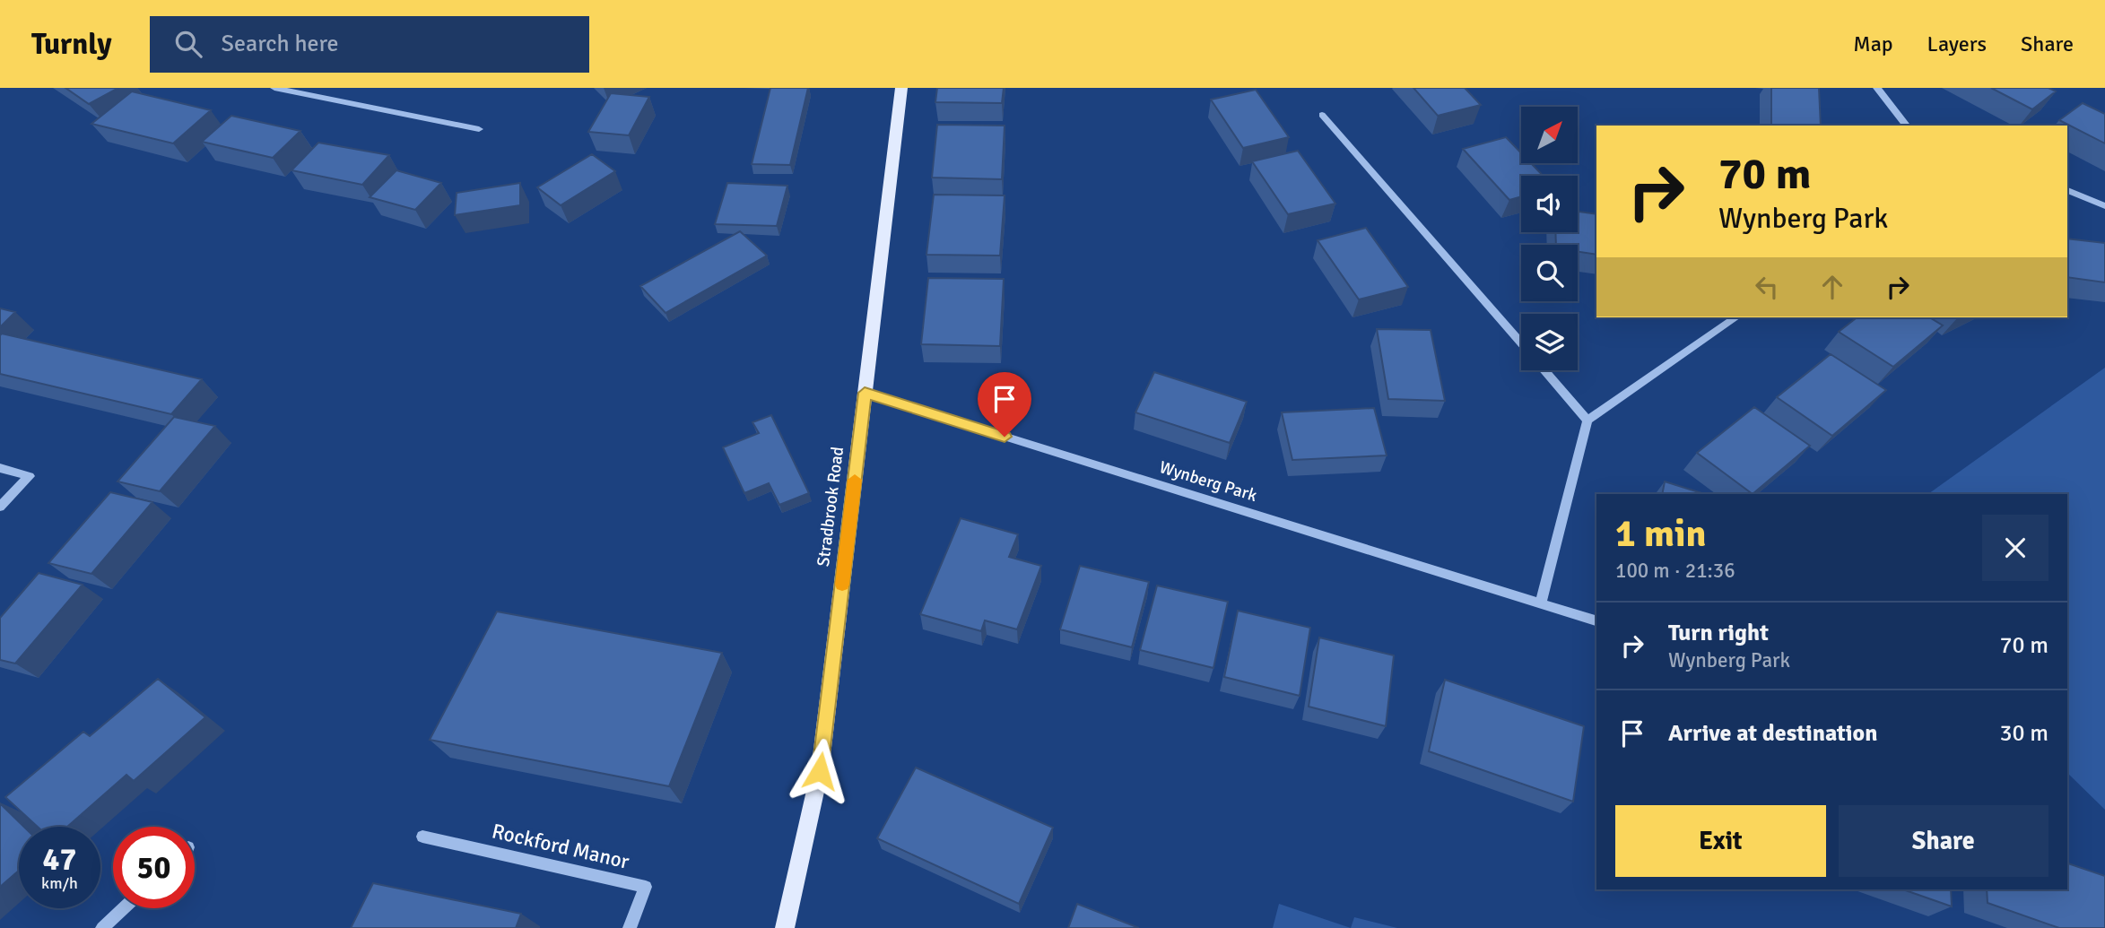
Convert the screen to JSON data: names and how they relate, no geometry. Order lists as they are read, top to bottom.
{
  "streets": {
    "main road": ["Stradbrook Road"],
    "street": ["Wynberg Park", "Rockford Manor"]
  },
  "crossings": [
    ["Wynberg Park", "Stradbrook Road"]
  ],
  "north": "top right",
  "page": {
    "header": "Turnly",
    "search": "Search here",
    "nav": ["Map", "Layers", "Share"],
    "turn": ["70 m", "Wynberg Park"],
    "heading": ["1 min", "100 m · 21:36"],
    "list": [
      {
        "name": "Turn right",
        "note": "Wynberg Park",
        "value": "70 m"
      },
      {
        "name": "Arrive at destination",
        "value": "30 m"
      }
    ],
    "buttons": ["Exit", "Share"],
    "speed": "47 km/h",
    "limit": "50"
  }
}
